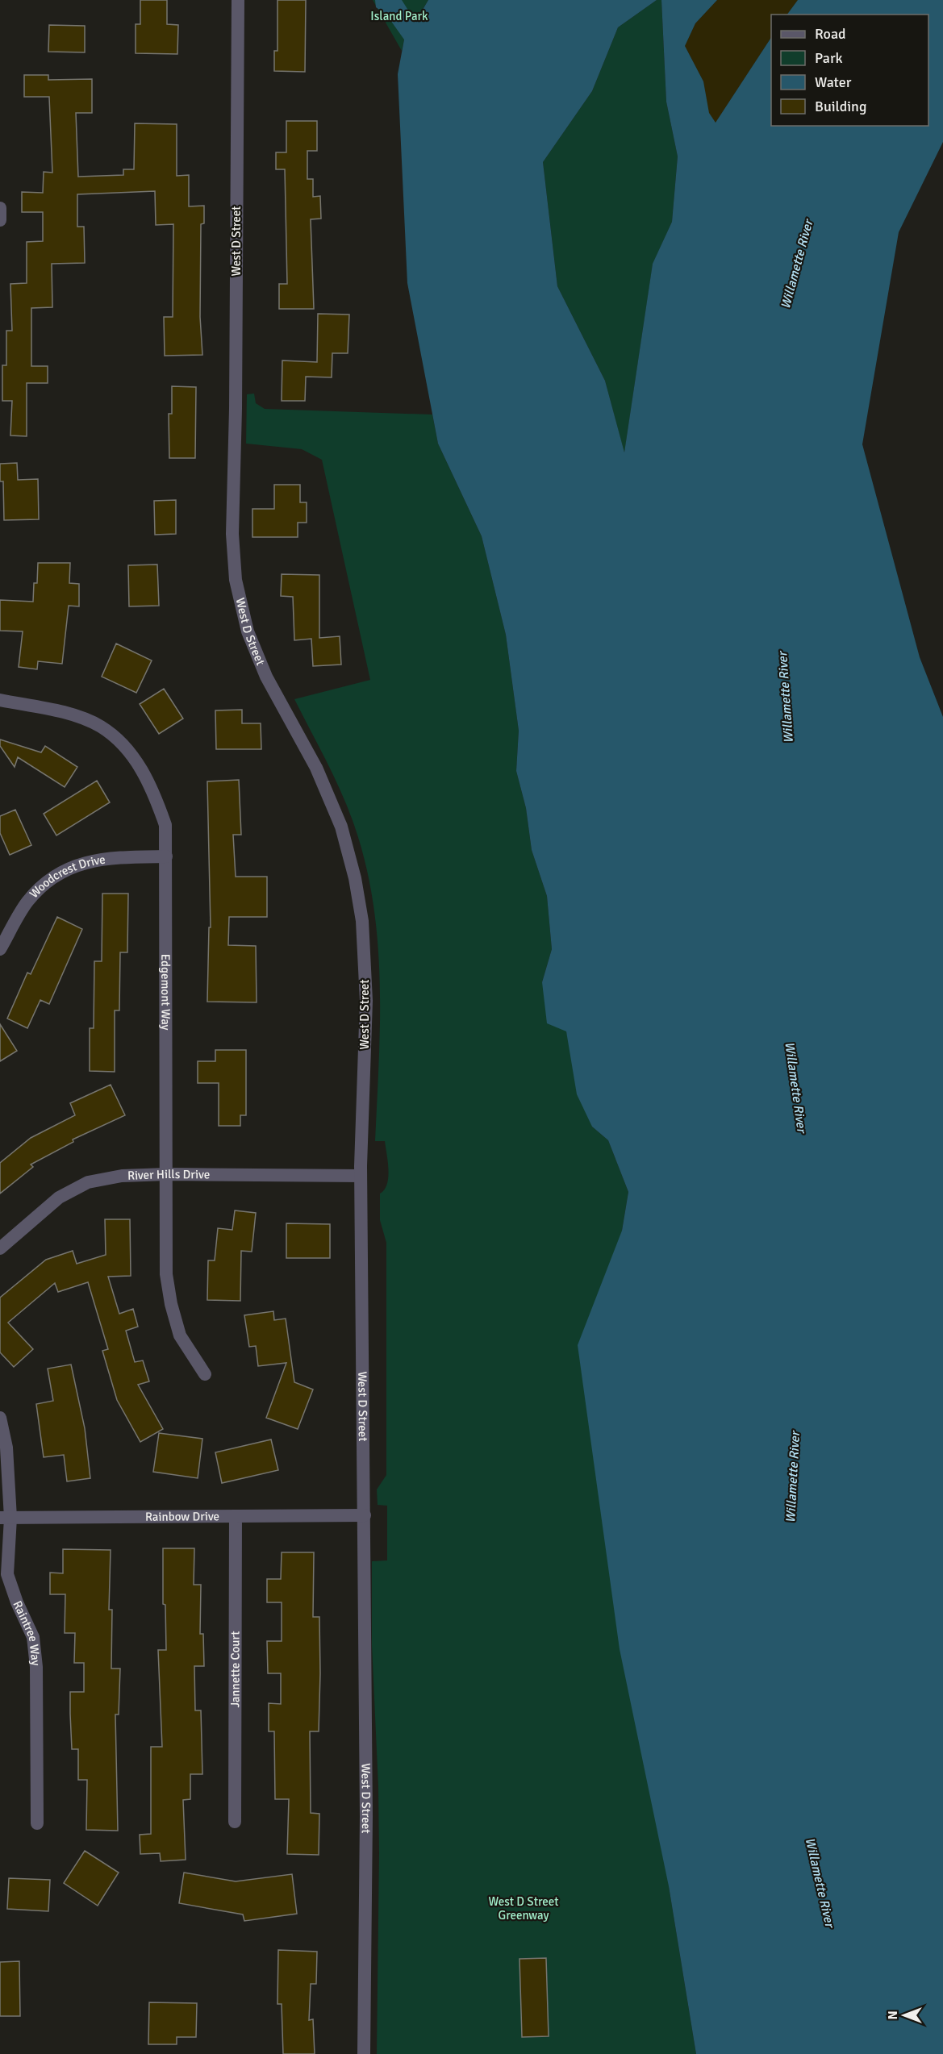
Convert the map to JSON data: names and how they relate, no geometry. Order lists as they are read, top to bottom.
{
  "streets": {
    "street": [
      "West D Street",
      "Woodcrest Drive",
      "Edgemont Way",
      "River Hills Drive",
      "Rainbow Drive",
      "Raintree Way",
      "Jannette Court"
    ]
  },
  "crossings": [
    ["West D Street", "River Hills Drive"],
    ["West D Street", "Rainbow Drive"],
    ["Woodcrest Drive", "Edgemont Way"],
    ["Edgemont Way", "River Hills Drive"],
    ["Rainbow Drive", "Raintree Way"],
    ["Rainbow Drive", "Jannette Court"]
  ],
  "water": ["Willamette River"],
  "parks": ["Island Park", "West D Street Greenway"],
  "legend": [
    "Road",
    "Park",
    "Water",
    "Building"
  ],
  "north": "left"
}
